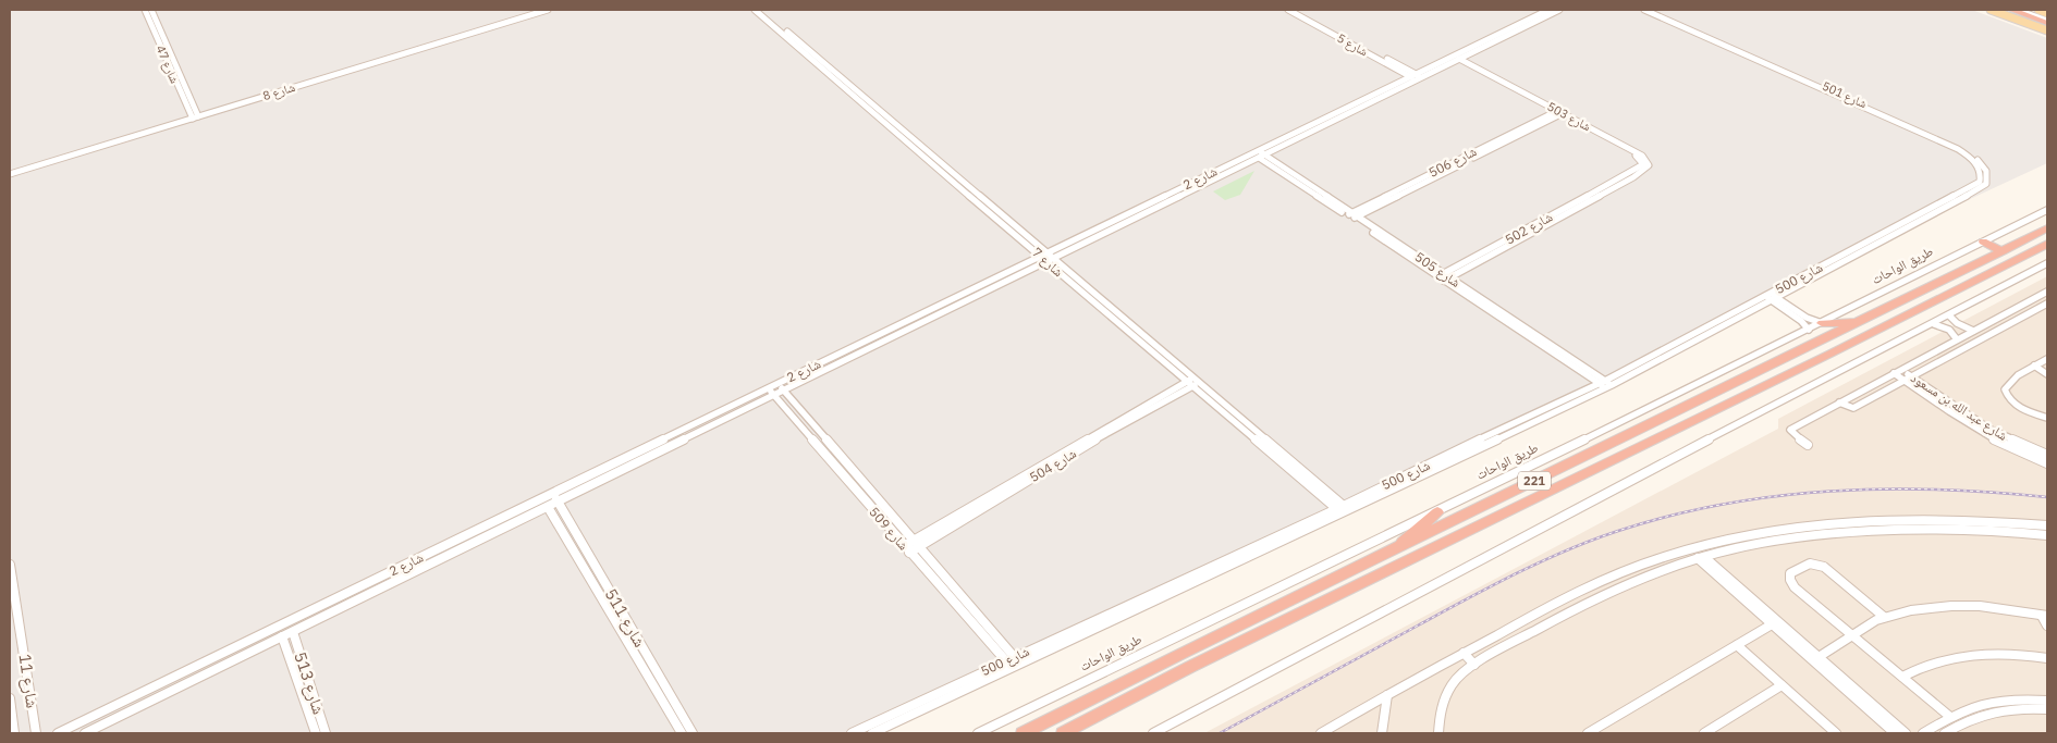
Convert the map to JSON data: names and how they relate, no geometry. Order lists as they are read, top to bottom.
{
  "streets": {
    "highway": ["221"],
    "street": [
      "شارع 5",
      "شارع 47",
      "شارع 8",
      "شارع 501",
      "شارع 503",
      "شارع 506",
      "شارع 2",
      "شارع 502",
      "شارع 7",
      "طريق الواحات",
      "شارع 505",
      "شارع 500",
      "شارع عبد الله بن مسعود",
      "شارع 504",
      "شارع 509",
      "شارع 511",
      "شارع 11",
      "شارع 513"
    ]
  },
  "crossings": [
    ["شارع 5", "شارع 2"],
    ["شارع 47", "شارع 8"],
    ["شارع 501", "شارع 500"],
    ["شارع 503", "شارع 506"],
    ["شارع 503", "شارع 2"],
    ["شارع 503", "شارع 502"],
    ["شارع 506", "شارع 505"],
    ["شارع 2", "شارع 7"],
    ["شارع 2", "شارع 505"],
    ["شارع 2", "شارع 509"],
    ["شارع 2", "شارع 511"],
    ["شارع 2", "شارع 513"],
    ["شارع 502", "شارع 505"],
    ["شارع 7", "شارع 500"],
    ["شارع 7", "شارع 504"],
    ["شارع 505", "شارع 500"],
    ["شارع 500", "شارع 509"],
    ["شارع 504", "شارع 509"]
  ]
}
